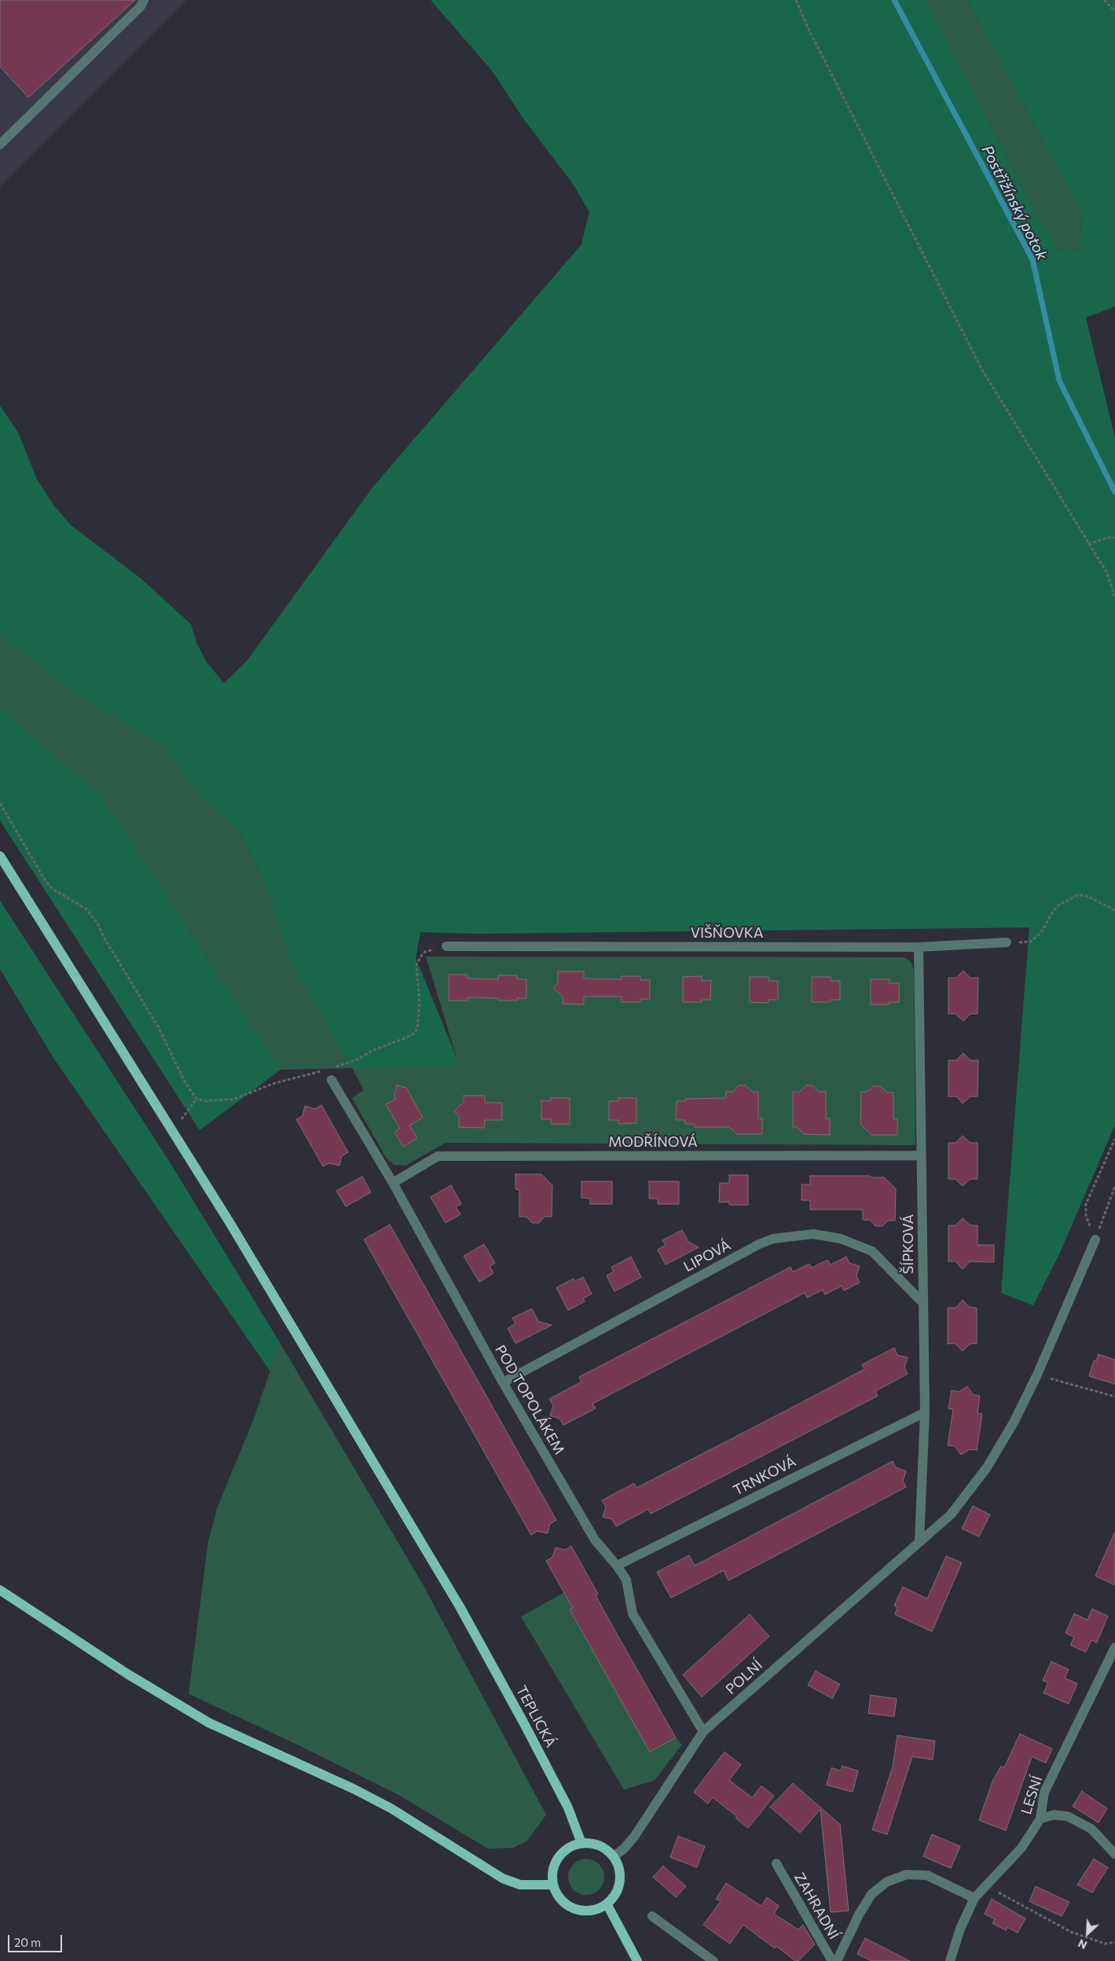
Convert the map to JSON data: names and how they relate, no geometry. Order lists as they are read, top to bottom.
{
  "streets": {
    "main road": ["TEPLICKÁ"],
    "street": [
      "VIŠŇOVKA",
      "MODŘÍNOVÁ",
      "ŠÍPKOVÁ",
      "LIPOVÁ",
      "POD TOPOLÁKEM",
      "TRNKOVÁ",
      "POLNÍ",
      "LESNÍ",
      "ZAHRADNÍ"
    ]
  },
  "crossings": [
    ["VIŠŇOVKA", "ŠÍPKOVÁ"],
    ["MODŘÍNOVÁ", "ŠÍPKOVÁ"],
    ["MODŘÍNOVÁ", "POD TOPOLÁKEM"],
    ["ŠÍPKOVÁ", "LIPOVÁ"],
    ["ŠÍPKOVÁ", "TRNKOVÁ"],
    ["ŠÍPKOVÁ", "POLNÍ"],
    ["LIPOVÁ", "POD TOPOLÁKEM"],
    ["POD TOPOLÁKEM", "TRNKOVÁ"],
    ["POD TOPOLÁKEM", "POLNÍ"],
    ["POLNÍ", "TEPLICKÁ"]
  ],
  "water": ["Postřižínský potok"],
  "scale_bar": "20 m",
  "north": "bottom left"
}
